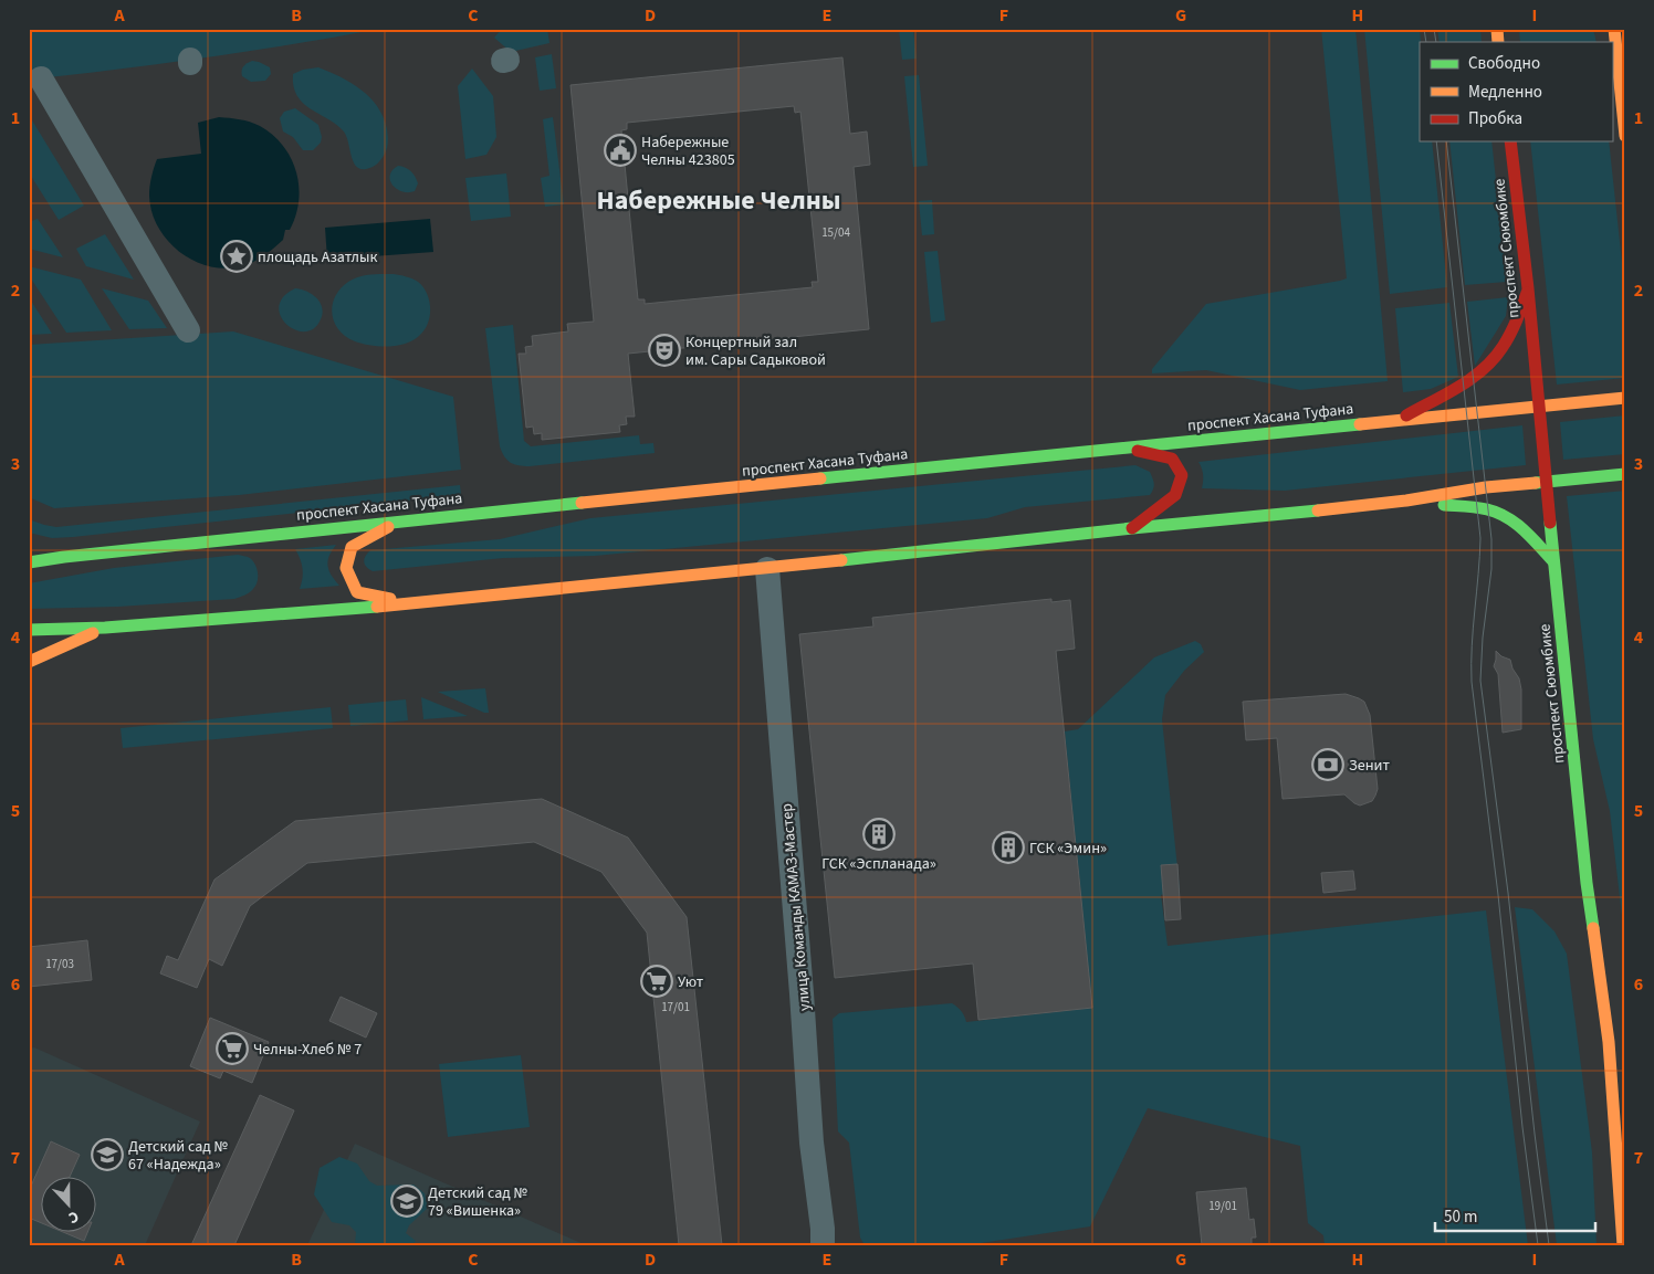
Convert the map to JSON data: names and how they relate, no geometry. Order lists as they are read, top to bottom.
{
  "streets": {
    "main road": ["проспект Сююмбике", "проспект Хасана Туфана"],
    "street": ["улица Команды КАМАЗ-Мастер"]
  },
  "crossings": [
    ["проспект Сююмбике", "проспект Хасана Туфана"]
  ],
  "districts": ["Набережные Челны"],
  "places": {
    "public building": ["Набережные Челны 423805"],
    "place": ["площадь Азатлык"],
    "theatre": ["Концертный зал им. Сары Садыковой"],
    "bank": ["Зенит"],
    "building": ["ГСК «Эспланада»", "ГСК «Эмин»"],
    "supermarket": ["Уют", "Челны-Хлеб № 7"],
    "school or university": ["Детский сад № 67 «Надежда»", "Детский сад № 79 «Вишенка»"]
  },
  "house_numbers": [
    "15/04",
    "17/03",
    "17/01",
    "19/01"
  ],
  "legend": ["Свободно", "Медленно", "Пробка"],
  "scale_bar": "50 m",
  "north": "bottom",
  "grid": {
    "columns": [
      "A",
      "B",
      "C",
      "D",
      "E",
      "F",
      "G",
      "H",
      "I"
    ],
    "rows": [
      "1",
      "2",
      "3",
      "4",
      "5",
      "6",
      "7"
    ]
  }
}
